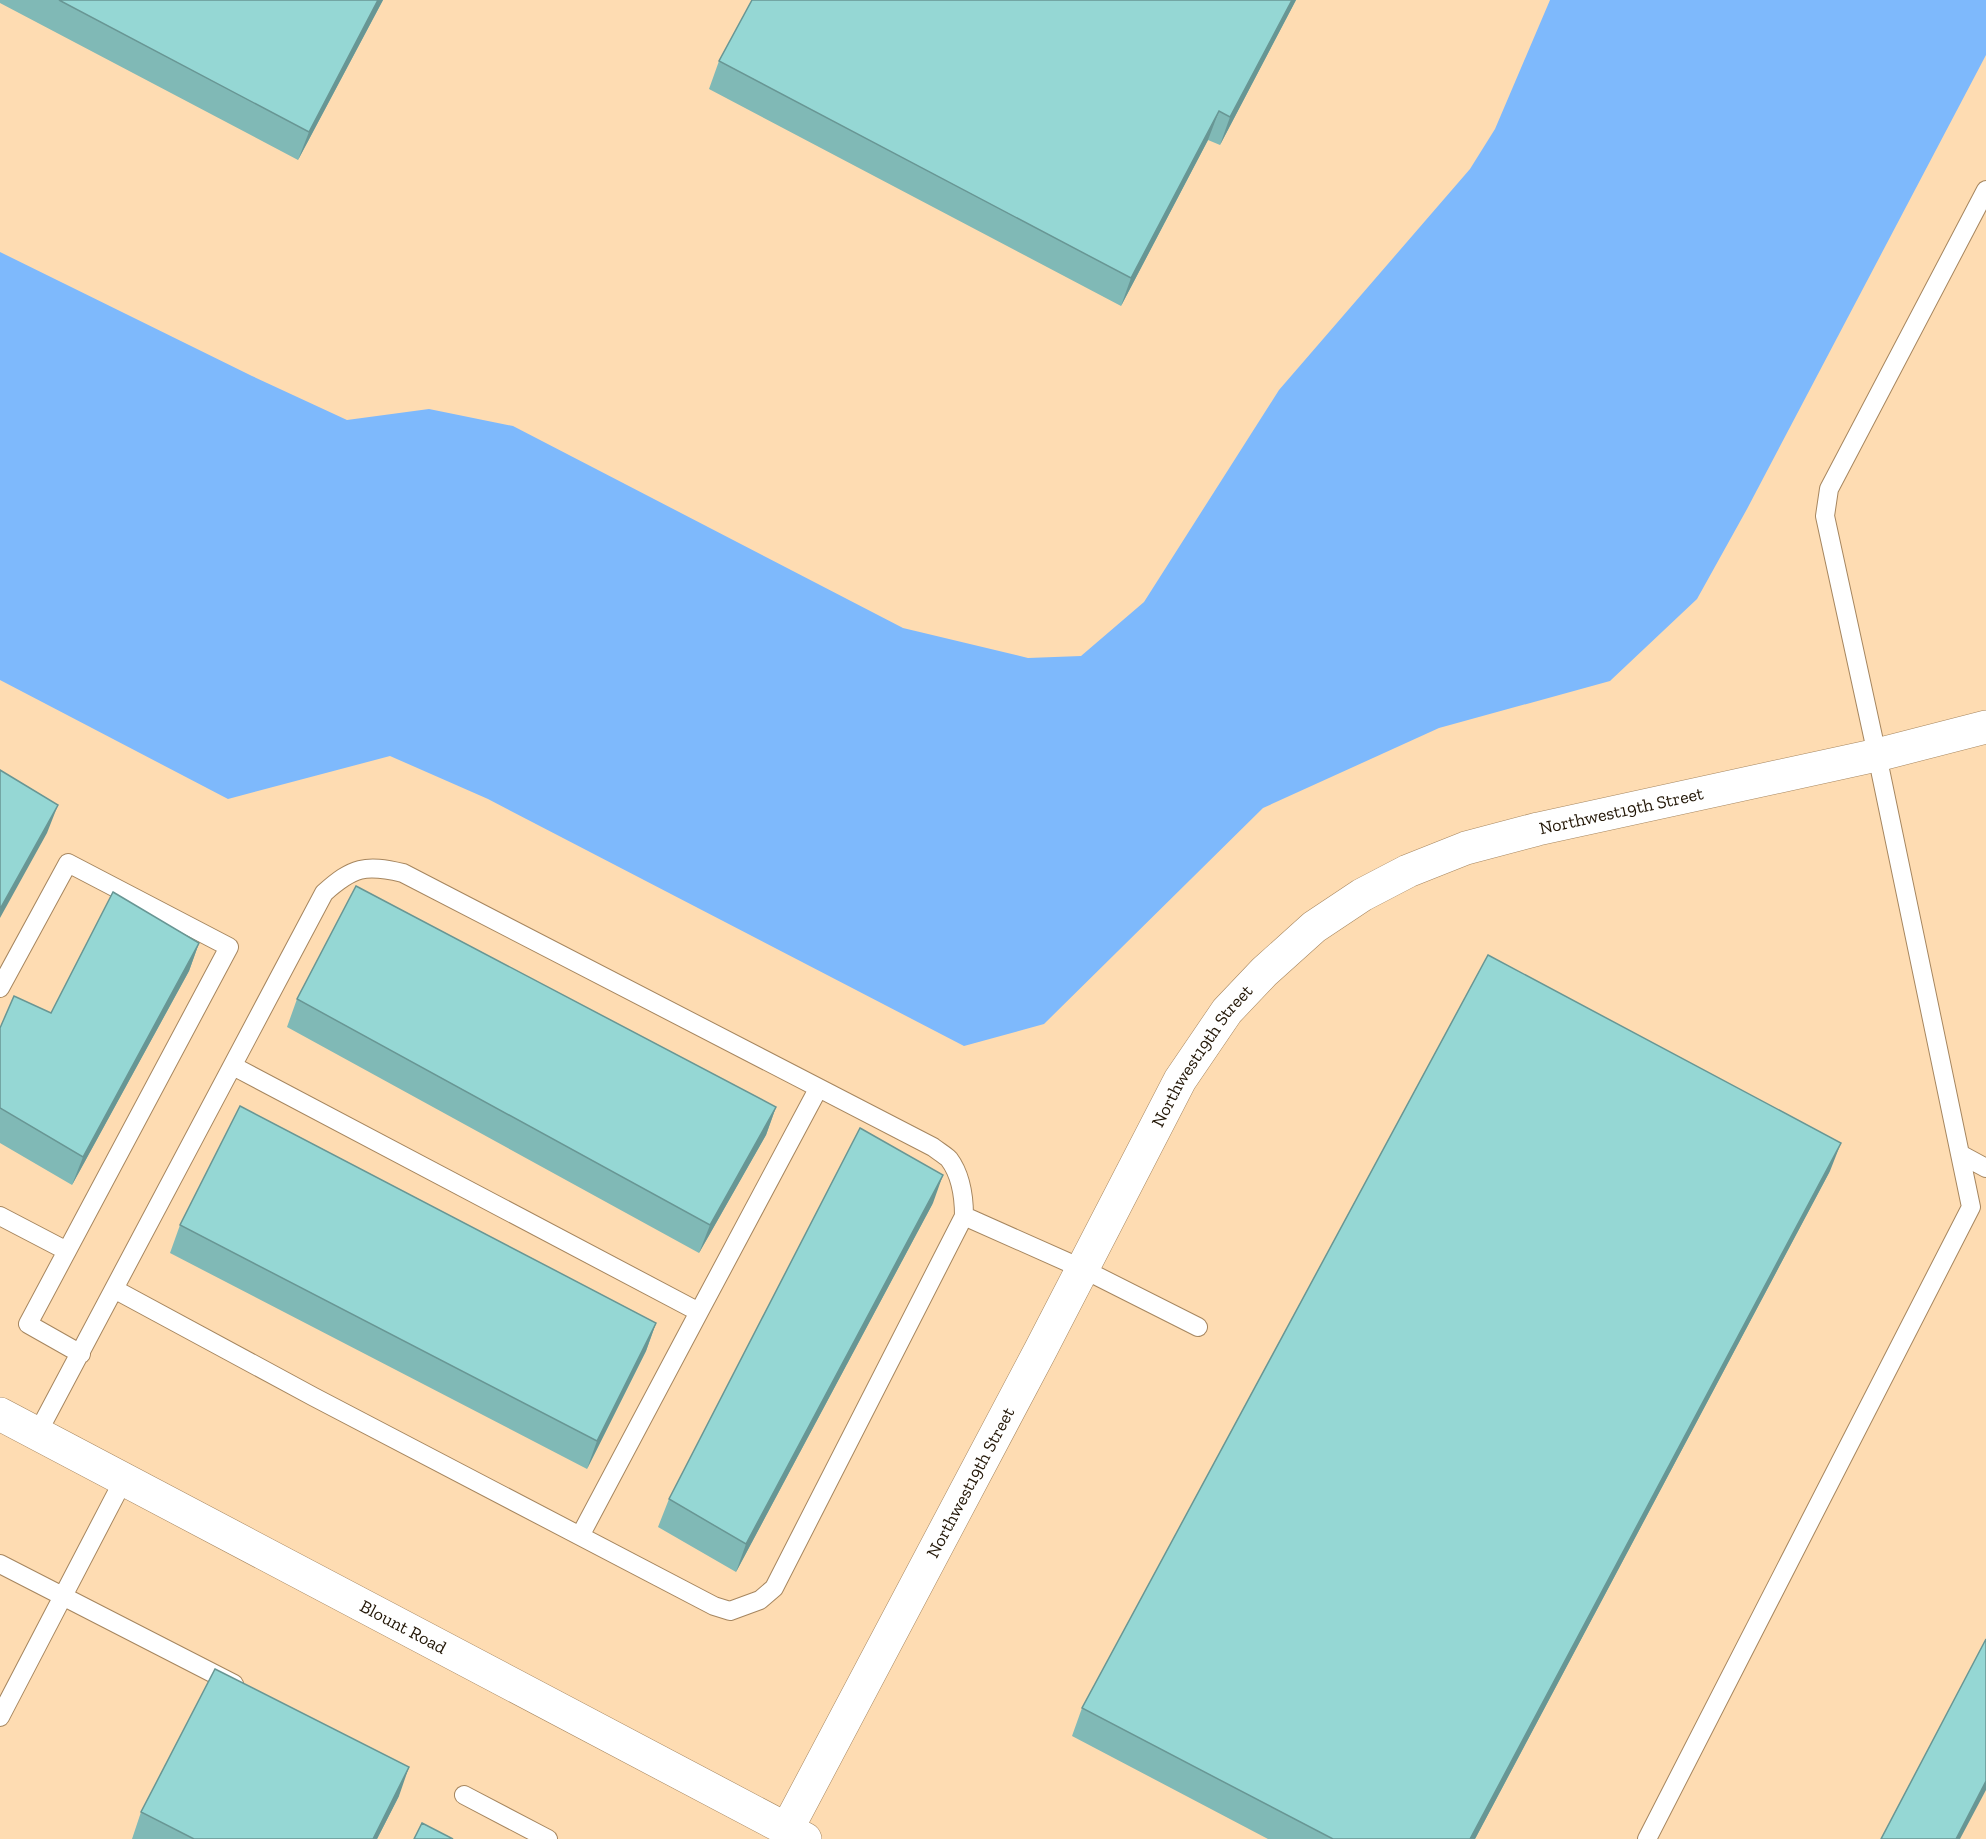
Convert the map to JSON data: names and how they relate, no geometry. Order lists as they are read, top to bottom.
{
  "streets": {
    "street": ["Northwest19th Street", "Blount Road"]
  },
  "crossings": [
    ["Northwest19th Street", "Blount Road"]
  ]
}
